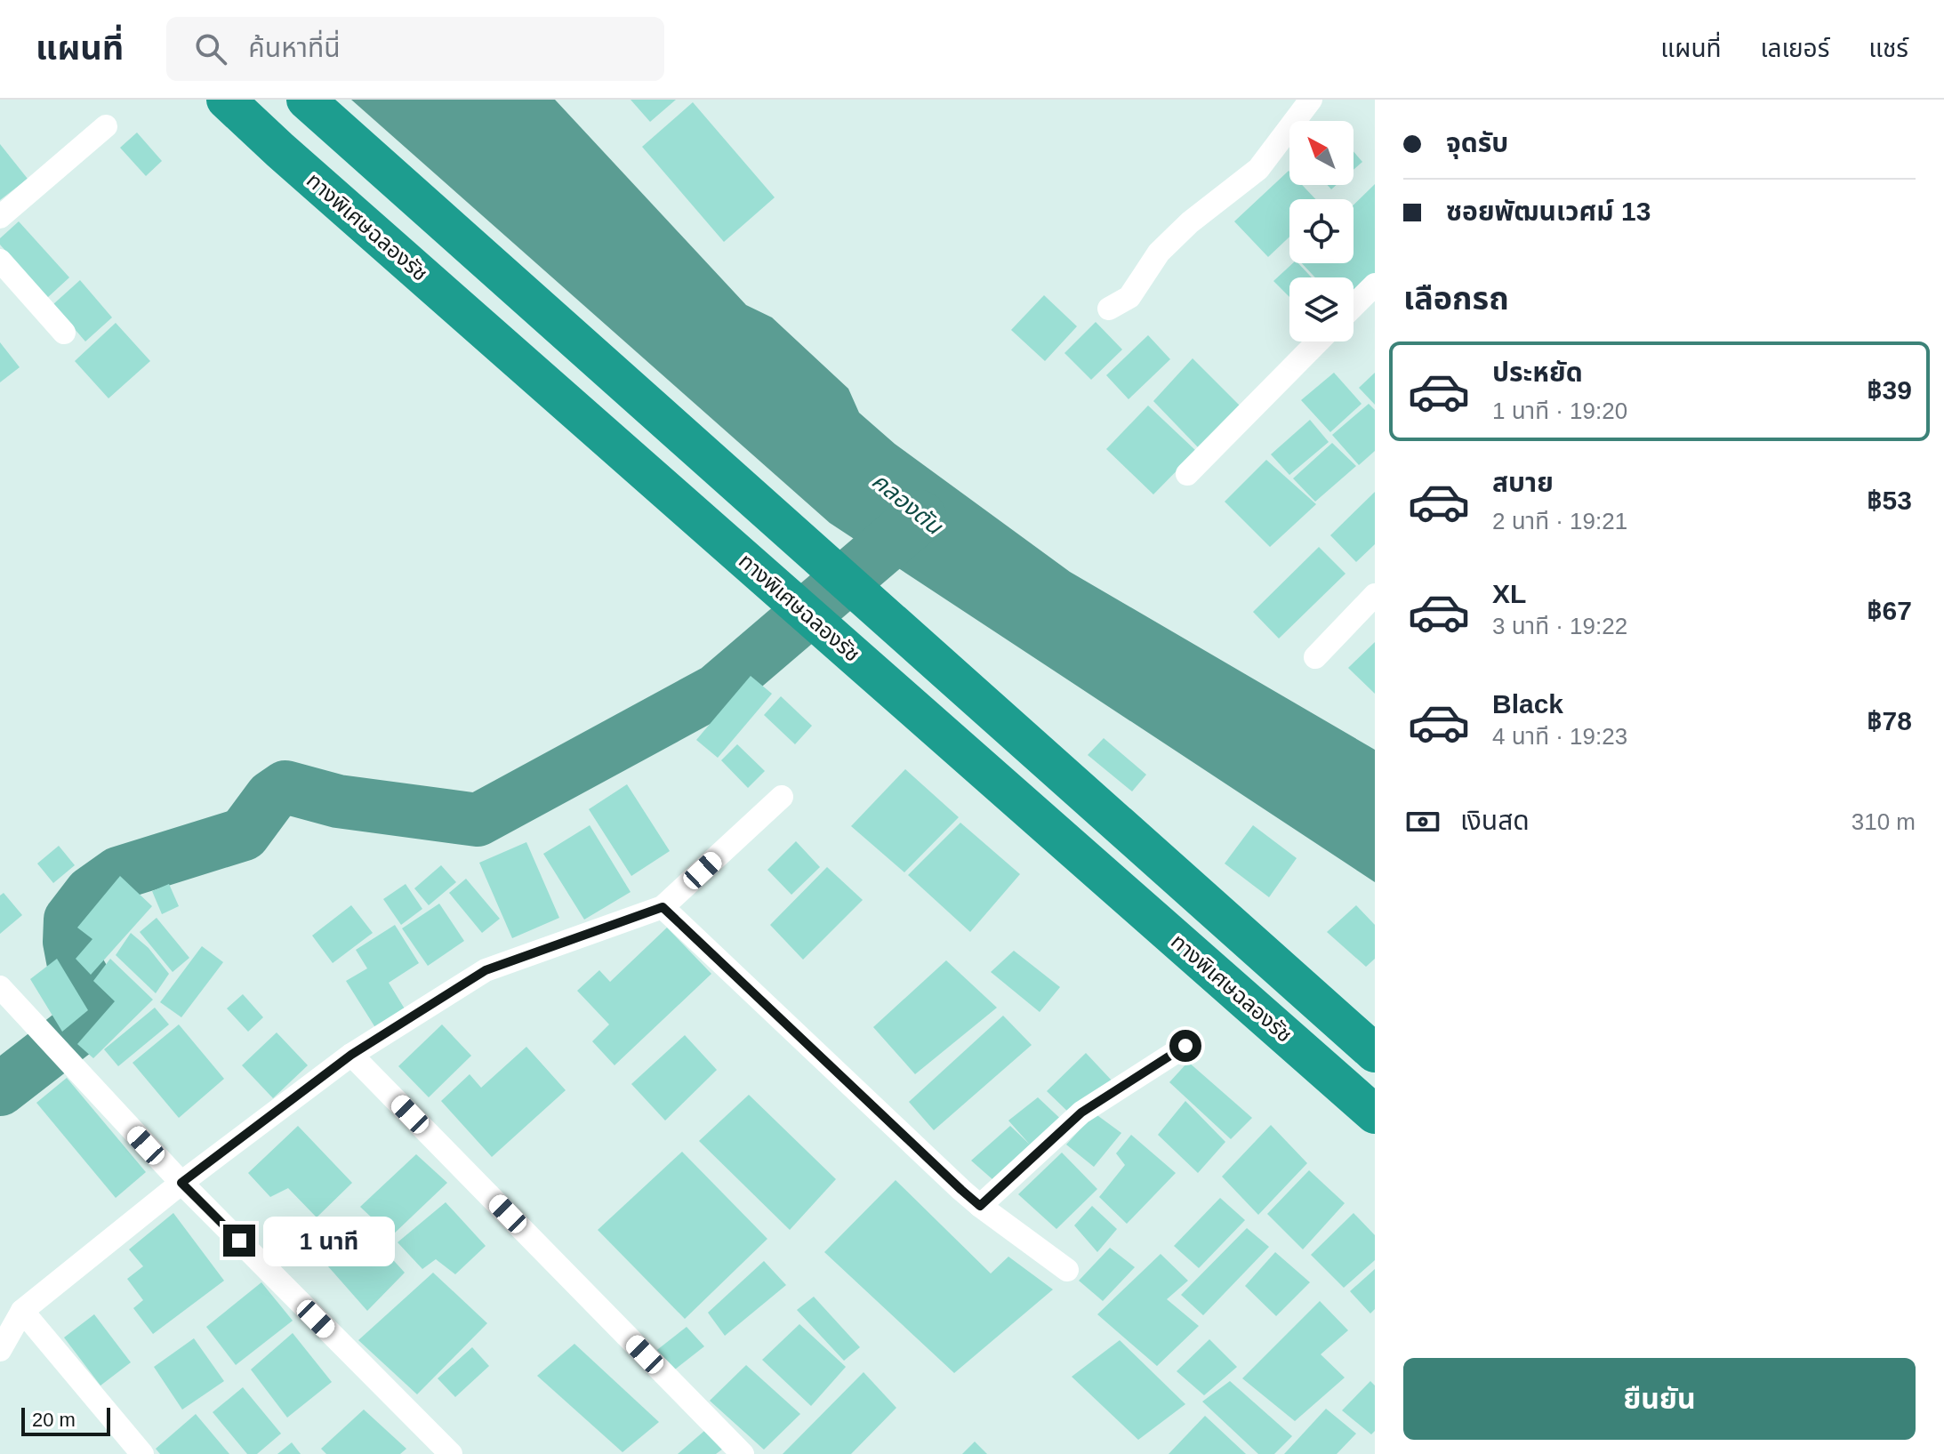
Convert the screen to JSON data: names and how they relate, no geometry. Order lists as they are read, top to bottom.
{
  "streets": {
    "highway": ["ทางพิเศษฉลองรัช"]
  },
  "water": ["คลองตัน"],
  "scale_bar": "20 m",
  "north": "top left",
  "page": {
    "header": "แผนที่",
    "search": "ค้นหาที่นี่",
    "nav": ["แผนที่", "เลเยอร์", "แชร์"],
    "banner": ["จุดรับ", "ซอยพัฒนเวศม์ 13"],
    "heading": "เลือกรถ",
    "list": [
      {
        "name": "ประหยัด",
        "note": "1 นาที · 19:20",
        "value": "฿39"
      },
      {
        "name": "สบาย",
        "note": "2 นาที · 19:21",
        "value": "฿53"
      },
      {
        "name": "XL",
        "note": "3 นาที · 19:22",
        "value": "฿67"
      },
      {
        "name": "Black",
        "note": "4 นาที · 19:23",
        "value": "฿78"
      }
    ],
    "pay": ["เงินสด", "310 m"],
    "bubble": "1 นาที",
    "buttons": "ยืนยัน",
    "scale": "20 m"
  }
}
